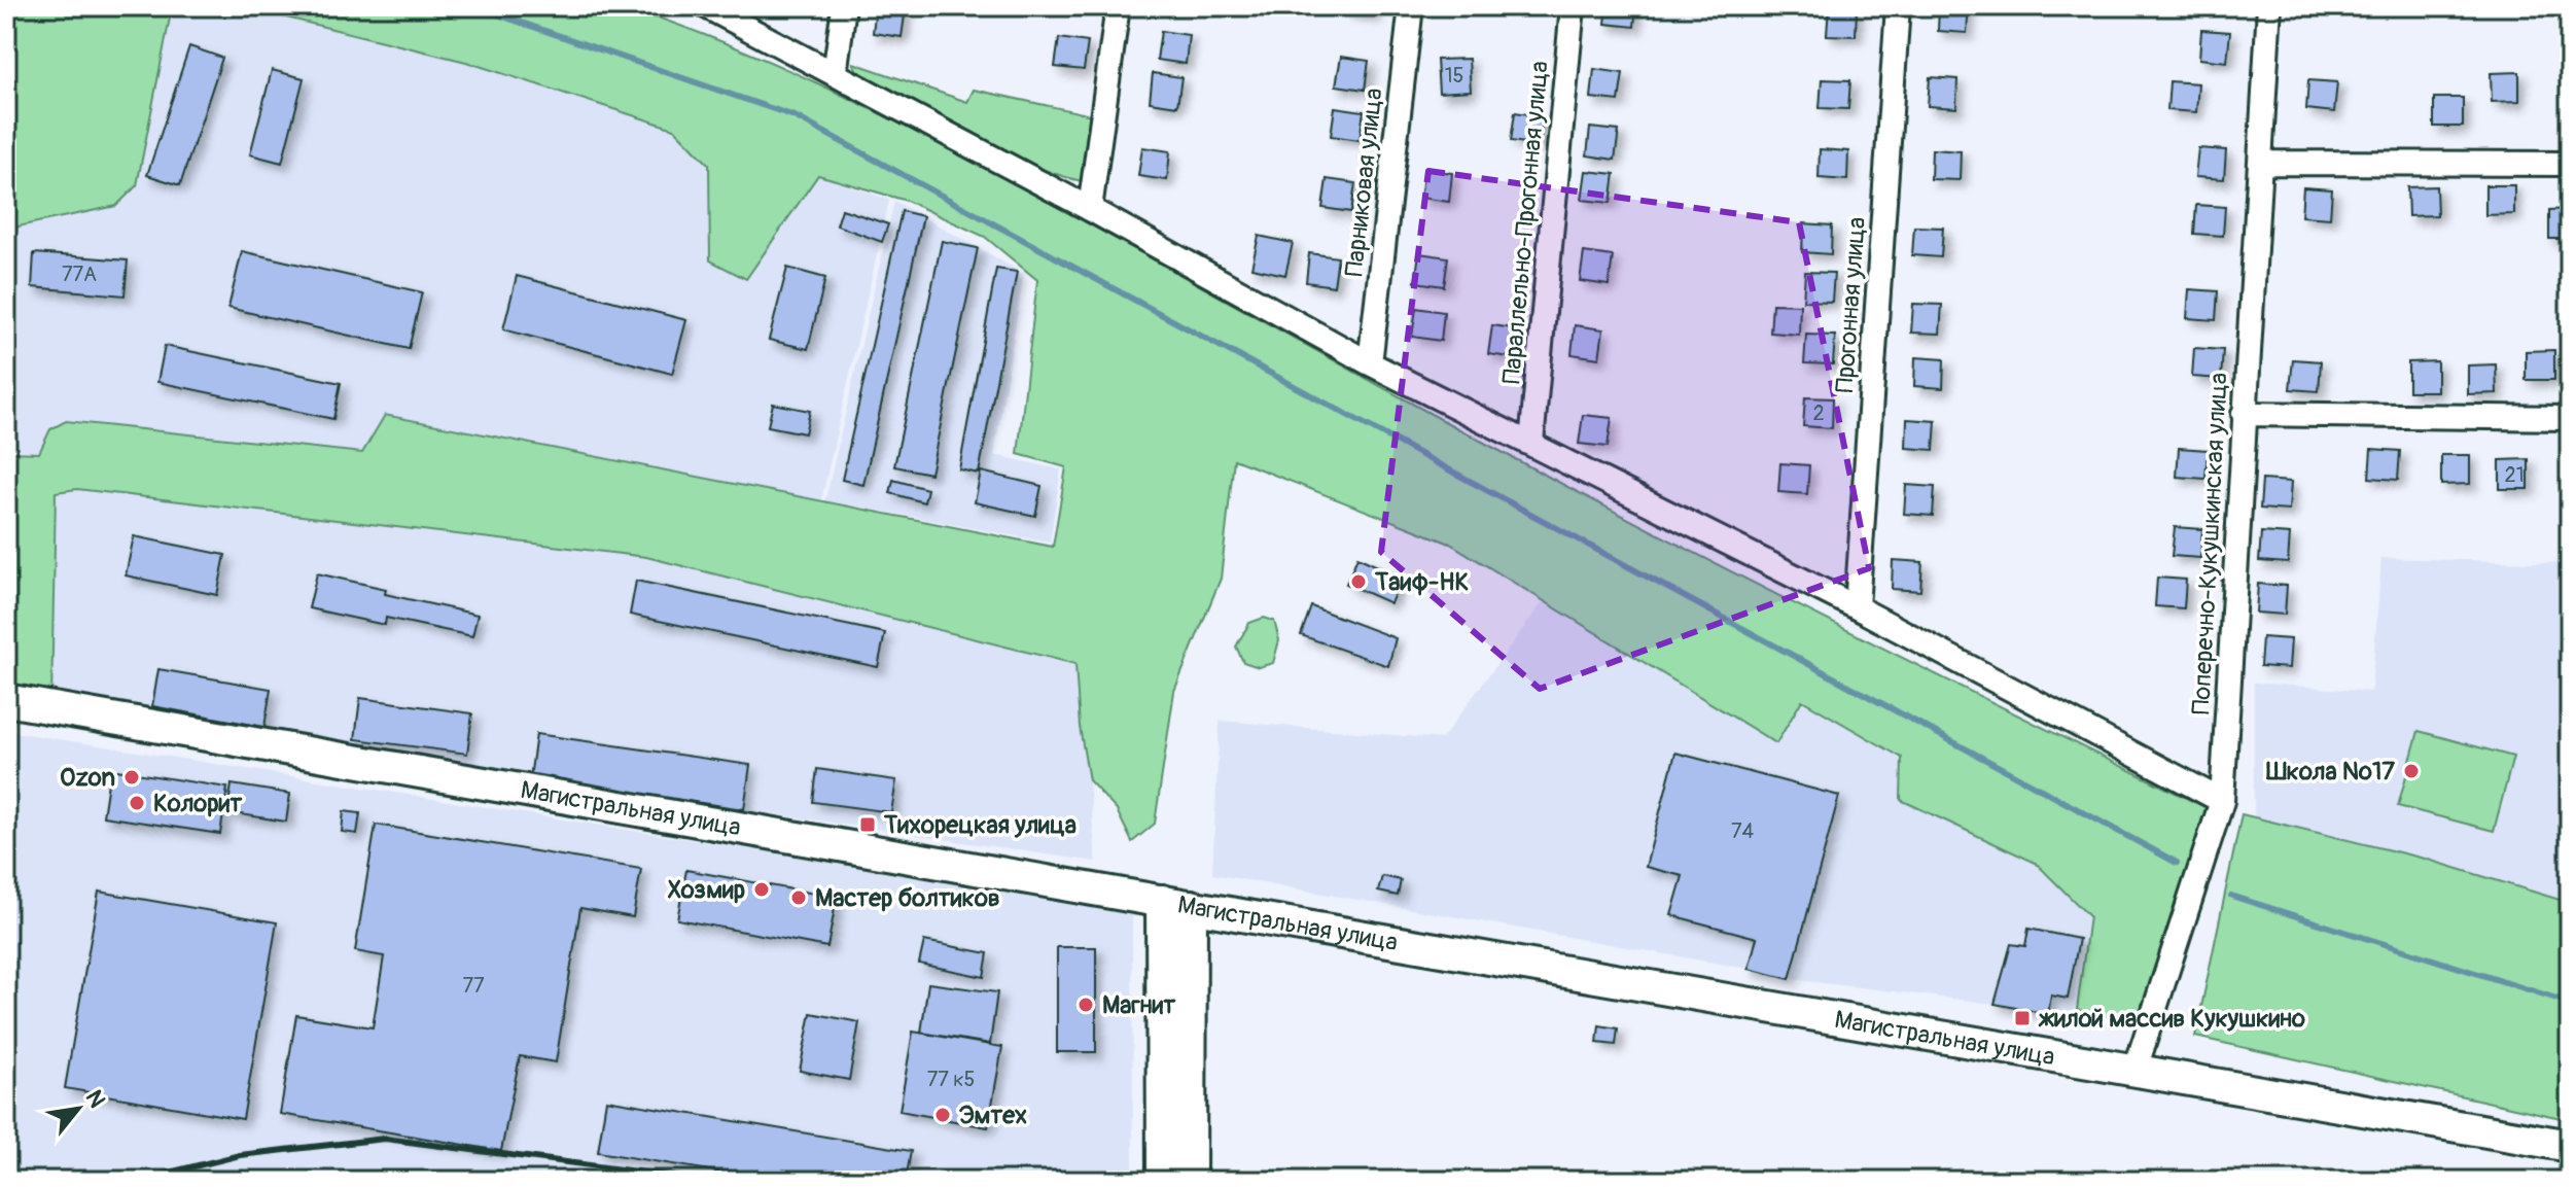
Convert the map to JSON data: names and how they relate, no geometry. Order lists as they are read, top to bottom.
{
  "streets": {
    "main road": ["Магистральная улица"],
    "street": [
      "Парниковая улица",
      "Параллельно-Прогонная улица",
      "Прогонная улица",
      "Поперечно-Кукушкинская улица"
    ]
  },
  "crossings": [
    ["Поперечно-Кукушкинская улица", "Магистральная улица"]
  ],
  "places": {
    "other": [
      "Таиф-НК",
      "Школа №17",
      "Ozon",
      "Колорит",
      "Хозмир",
      "Мастер болтиков",
      "Магнит",
      "Эмтех"
    ],
    "transit": ["Тихорецкая улица", "жилой массив Кукушкино"]
  },
  "house_numbers": [
    "15",
    "77А",
    "2",
    "21",
    "74",
    "77",
    "77 к5"
  ],
  "north": "top right"
}
